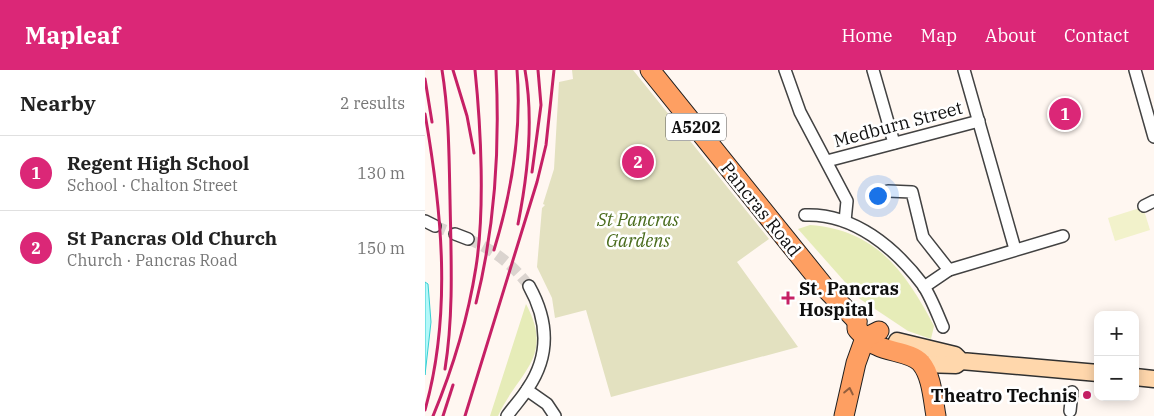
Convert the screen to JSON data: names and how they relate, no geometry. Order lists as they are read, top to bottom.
{
  "streets": {
    "main road": ["A5202", "Pancras Road"],
    "street": ["Medburn Street"]
  },
  "crossings": [
    ["A5202", "Pancras Road"]
  ],
  "parks": ["St Pancras Gardens"],
  "places": {
    "health": ["St. Pancras Hospital"],
    "other": ["Theatro Technis"]
  },
  "page": {
    "header": "Mapleaf",
    "nav": [
      "Home",
      "Map",
      "About",
      "Contact"
    ],
    "heading": ["Nearby", "2 results"],
    "pins": ["1", "2"],
    "list": [
      {
        "mark": "1",
        "name": "Regent High School",
        "note": "School · Chalton Street",
        "value": "130 m"
      },
      {
        "mark": "2",
        "name": "St Pancras Old Church",
        "note": "Church · Pancras Road",
        "value": "150 m"
      }
    ],
    "map_buttons": ["+", "−"]
  }
}
